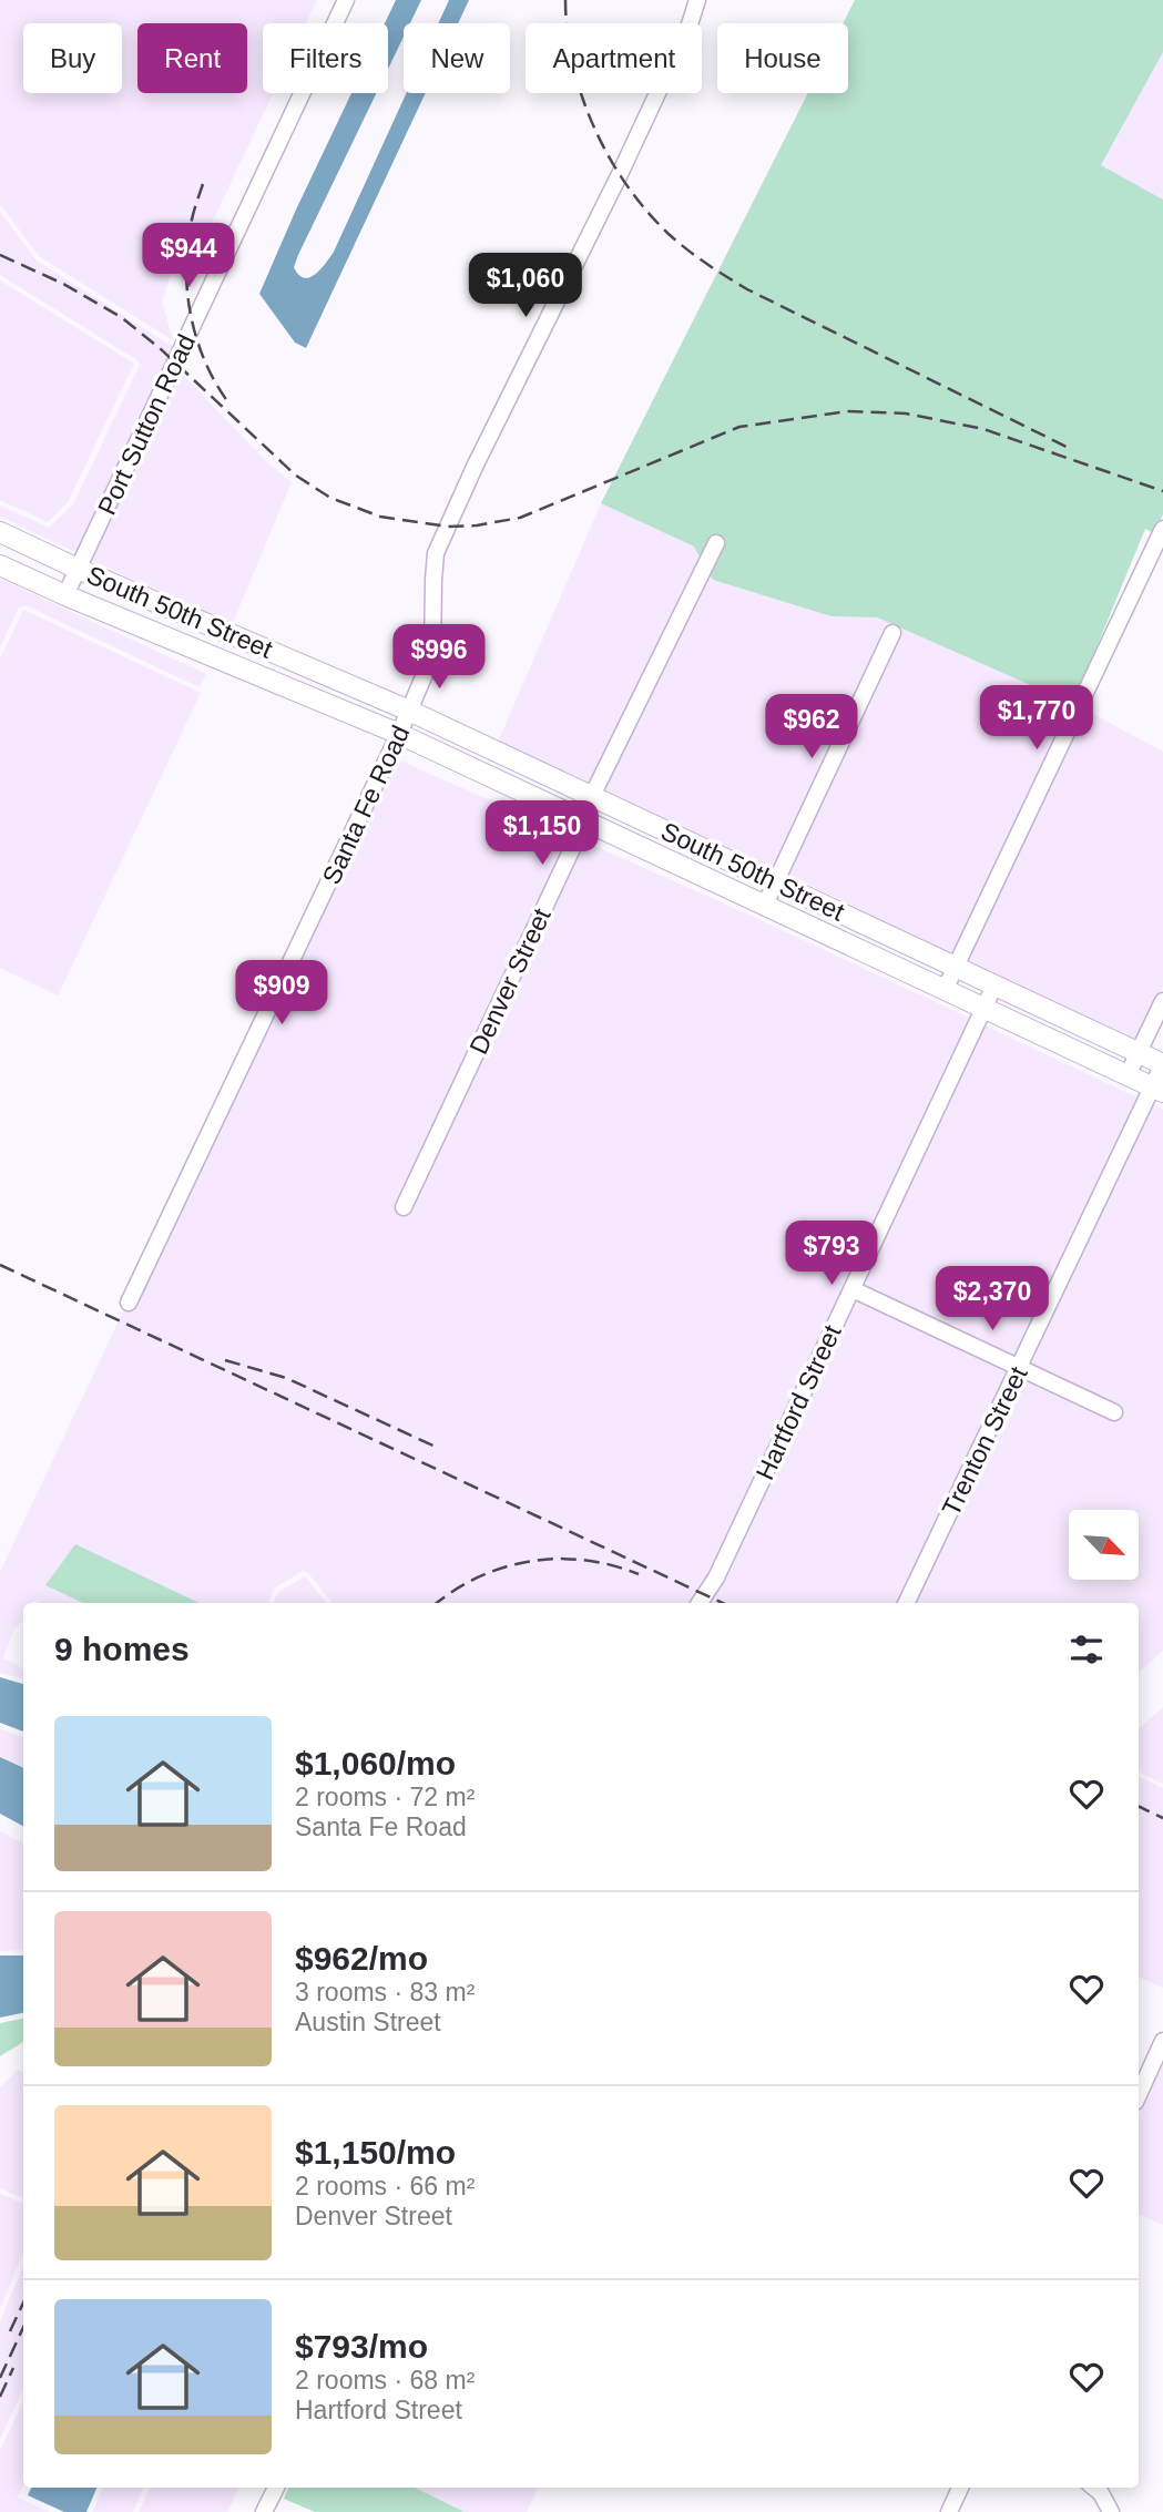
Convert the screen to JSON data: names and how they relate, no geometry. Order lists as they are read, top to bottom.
{
  "streets": {
    "main road": ["South 50th Street"],
    "street": [
      "Port Sutton Road",
      "Santa Fe Road",
      "Denver Street",
      "Hartford Street",
      "Trenton Street"
    ]
  },
  "crossings": [
    ["Port Sutton Road", "South 50th Street"],
    ["South 50th Street", "Santa Fe Road"],
    ["South 50th Street", "Denver Street"],
    ["South 50th Street", "Hartford Street"],
    ["South 50th Street", "Trenton Street"]
  ],
  "north": "bottom right",
  "page": {
    "chip": [
      "Buy",
      "Rent",
      "Filters",
      "New",
      "Apartment",
      "House"
    ],
    "price": [
      "$944",
      "$1,060",
      "$996",
      "$1,770",
      "$962",
      "$1,150",
      "$909",
      "$793",
      "$2,370"
    ],
    "heading": "9 homes",
    "list": [
      {
        "name": "$1,060/mo",
        "note": "2 rooms · 72 m² · Santa Fe Road"
      },
      {
        "name": "$962/mo",
        "note": "3 rooms · 83 m² · Austin Street"
      },
      {
        "name": "$1,150/mo",
        "note": "2 rooms · 66 m² · Denver Street"
      },
      {
        "name": "$793/mo",
        "note": "2 rooms · 68 m² · Hartford Street"
      }
    ]
  }
}
